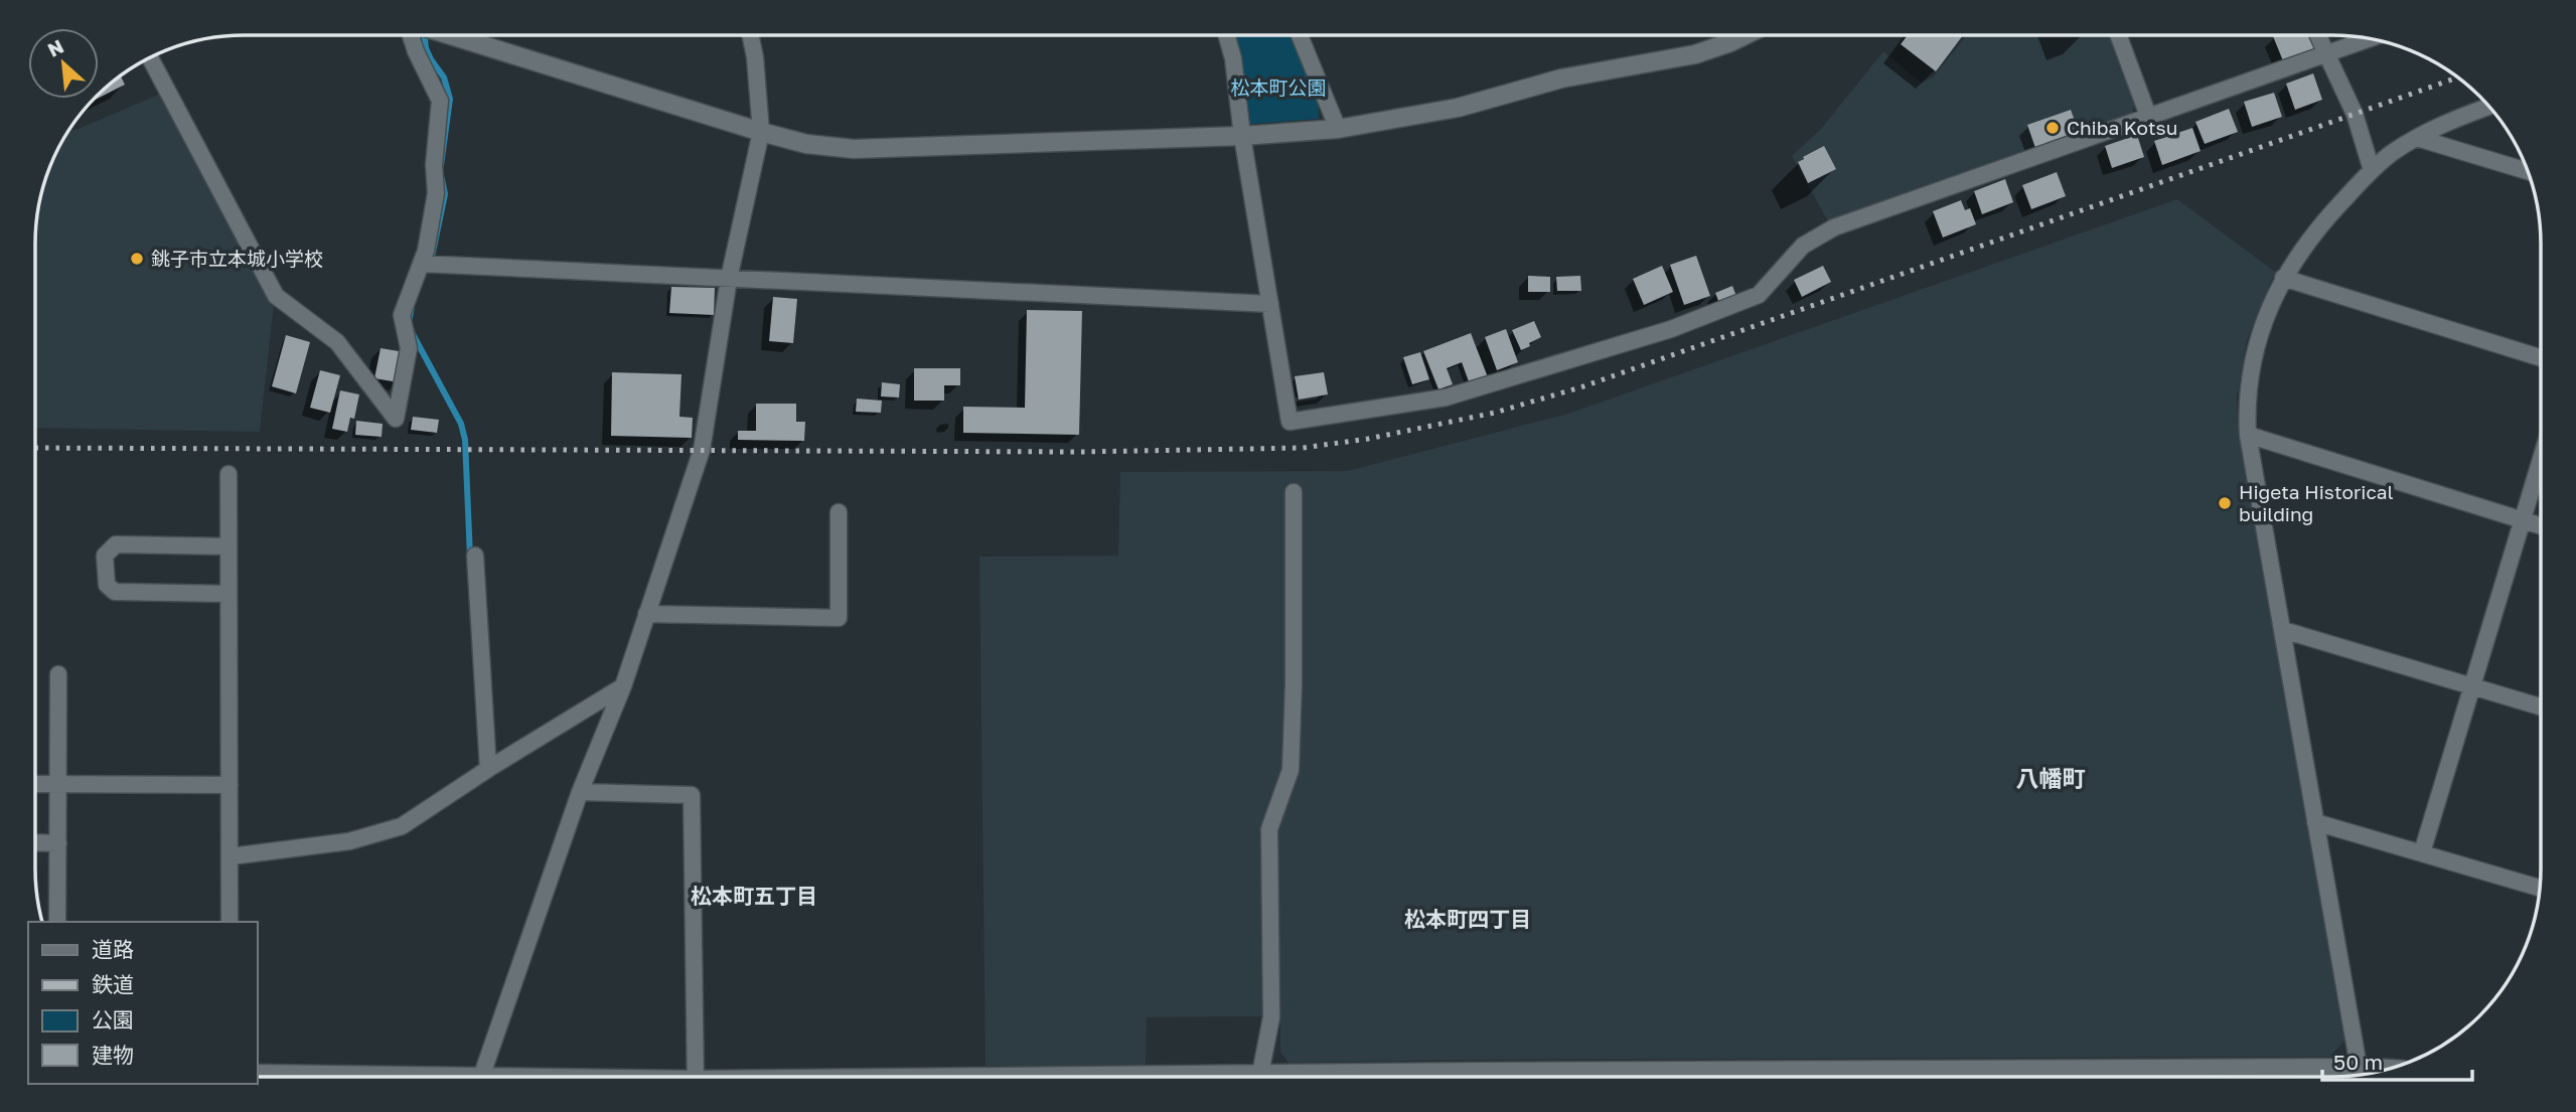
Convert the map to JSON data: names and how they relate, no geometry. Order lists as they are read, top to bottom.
{
  "districts": ["八幡町", "松本町五丁目", "松本町四丁目"],
  "parks": ["松本町公園"],
  "places": ["Chiba Kotsu", "銚子市立本城小学校", "Higeta Historical building"],
  "legend": [
    "道路",
    "鉄道",
    "公園",
    "建物"
  ],
  "scale_bar": "50 m",
  "north": "top left"
}
